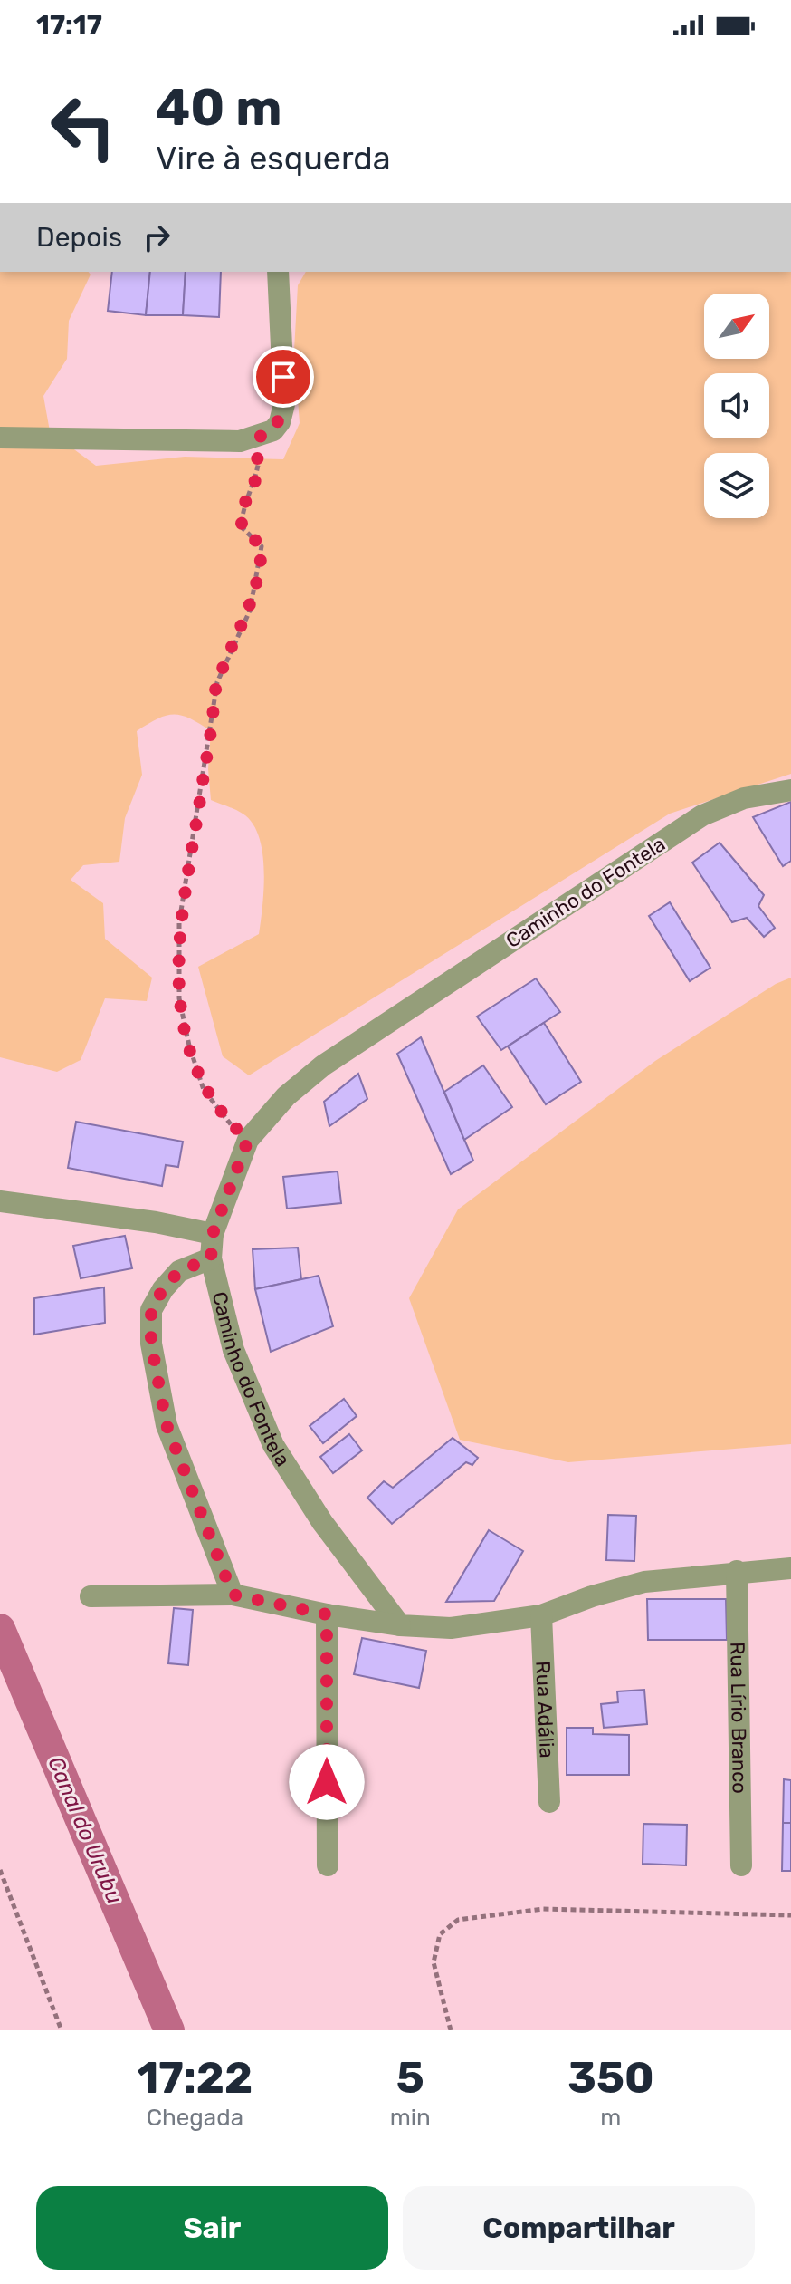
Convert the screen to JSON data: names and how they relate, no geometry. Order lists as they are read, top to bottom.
{
  "streets": {
    "street": ["Caminho do Fontela", "Rua Adália", "Rua Lírio Branco"]
  },
  "water": ["Canal do Urubu"],
  "north": "top right",
  "page": {
    "status": "17:17",
    "turn": ["40 m", "Vire à esquerda"],
    "then": "Depois",
    "eta": [
      "17:22",
      "Chegada",
      "5",
      "min",
      "350",
      "m"
    ],
    "buttons": ["Sair", "Compartilhar"]
  }
}
